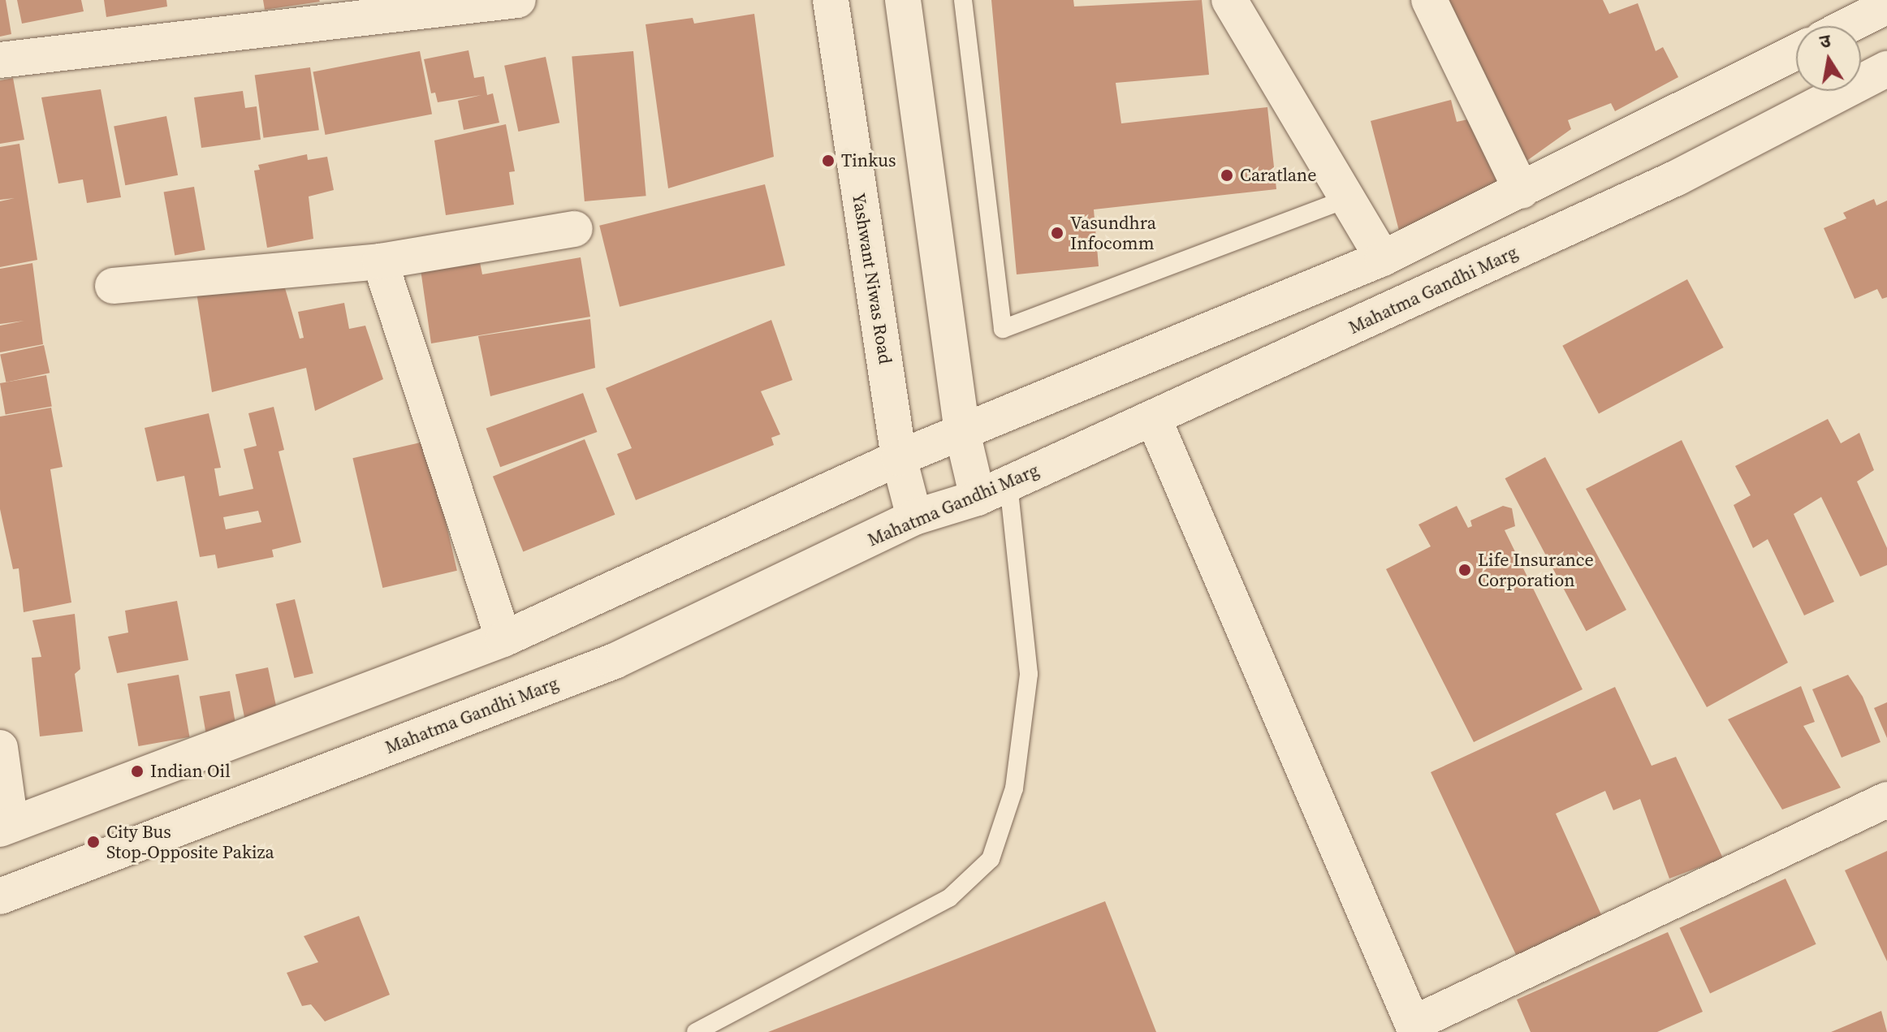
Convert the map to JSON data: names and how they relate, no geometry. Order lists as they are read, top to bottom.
{
  "streets": {
    "main road": ["Yashwant Niwas Road", "Mahatma Gandhi Marg"]
  },
  "crossings": [
    ["Yashwant Niwas Road", "Mahatma Gandhi Marg"]
  ],
  "places": [
    "Tinkus",
    "Caratlane",
    "Vasundhra Infocomm",
    "Life Insurance Corporation",
    "Indian Oil",
    "City Bus Stop-Opposite Pakiza"
  ],
  "north": "top"
}
